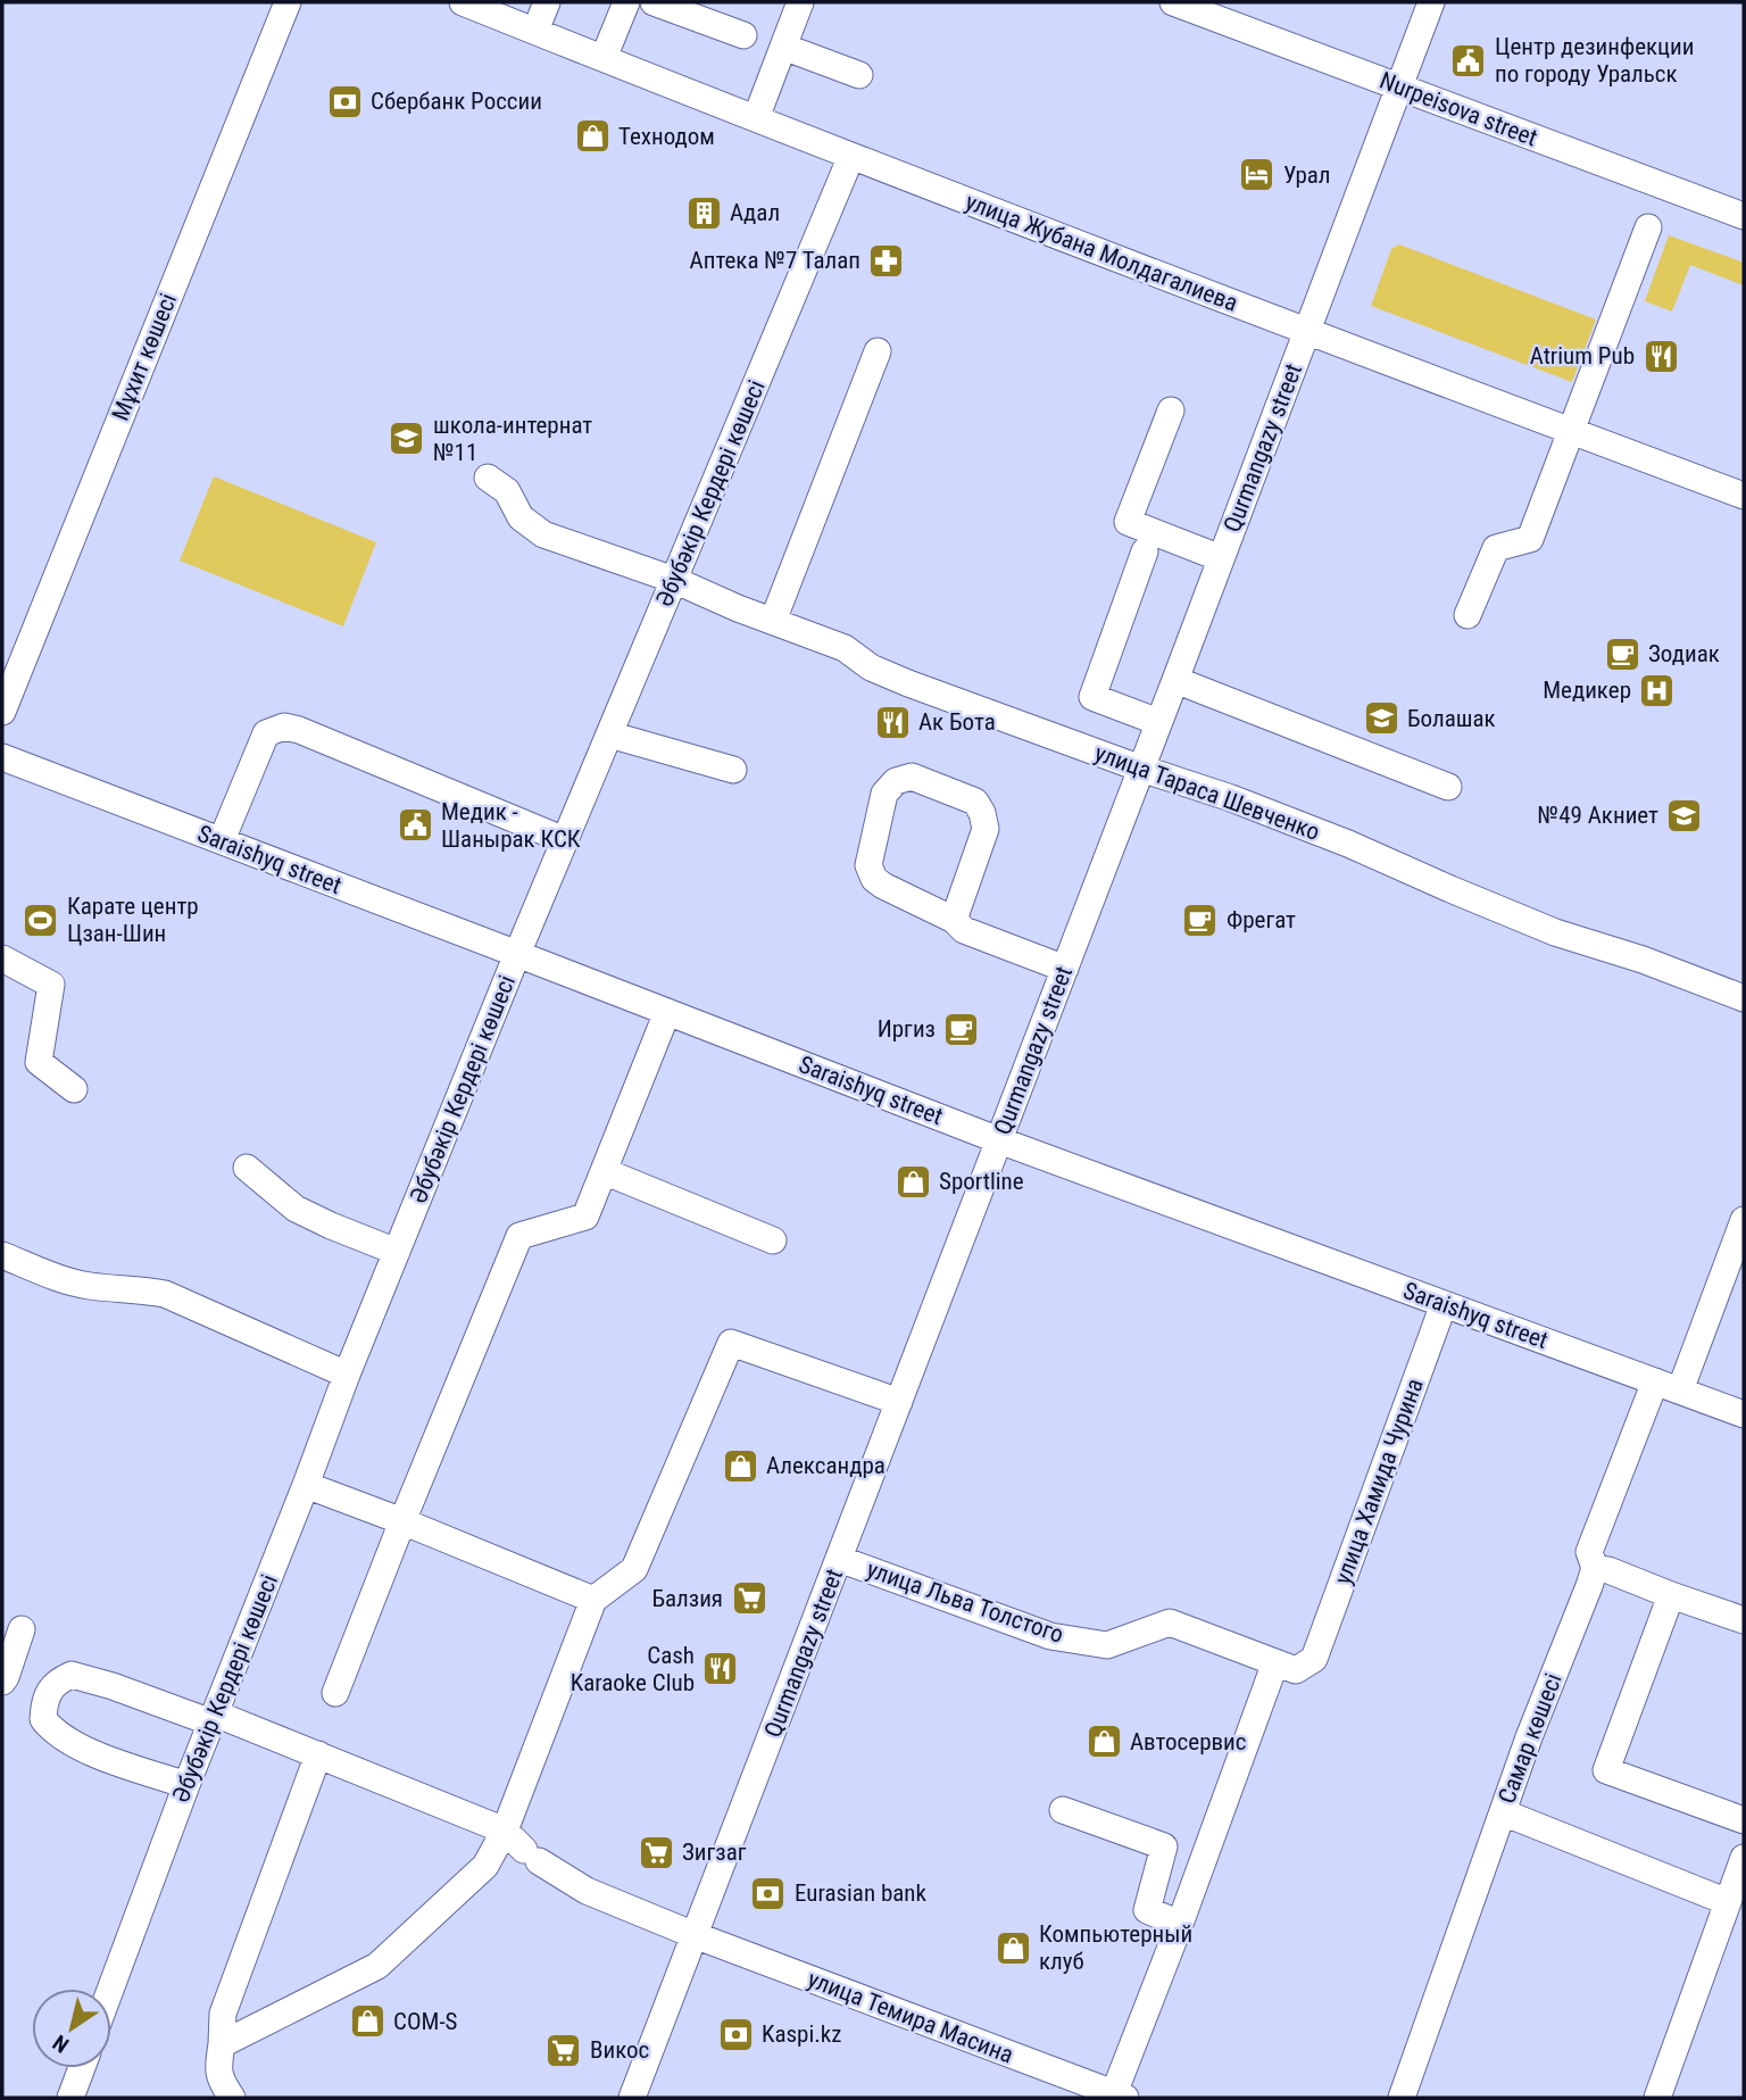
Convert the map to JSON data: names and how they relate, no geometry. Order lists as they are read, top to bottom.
{
  "streets": {
    "street": [
      "Nurpeisova street",
      "улица Жубана Молдагалиева",
      "Мұхит көшесі",
      "Qurmangazy street",
      "Әбубәкір Кердері көшесі",
      "улица Тараса Шевченко",
      "Saraishyq street",
      "улица Хамида Чурина",
      "улица Льва Толстого",
      "Самар көшесі",
      "улица Темира Масина"
    ]
  },
  "crossings": [
    ["Nurpeisova street", "Qurmangazy street"],
    ["улица Жубана Молдагалиева", "Qurmangazy street"],
    ["улица Жубана Молдагалиева", "Әбубәкір Кердері көшесі"],
    ["Qurmangazy street", "улица Тараса Шевченко"],
    ["Qurmangazy street", "Saraishyq street"],
    ["Qurmangazy street", "улица Льва Толстого"],
    ["Qurmangazy street", "улица Темира Масина"],
    ["Әбубәкір Кердері көшесі", "улица Тараса Шевченко"],
    ["Әбубәкір Кердері көшесі", "Saraishyq street"],
    ["Saraishyq street", "улица Хамида Чурина"],
    ["Saraishyq street", "Самар көшесі"],
    ["улица Хамида Чурина", "улица Льва Толстого"]
  ],
  "places": {
    "public building": ["Центр дезинфекции по городу Уральск", "Медик - Шанырак КСК"],
    "bank": ["Сбербанк России", "Eurasian bank", "Kaspi.kz"],
    "shop": [
      "Технодом",
      "Sportline",
      "Александра",
      "Автосервис",
      "Компьютерный клуб",
      "COM-S"
    ],
    "hotel": ["Урал"],
    "building": ["Адал"],
    "pharmacy": ["Аптека №7 Талап"],
    "restaurant": ["Atrium Pub", "Ак Бота", "Cash Karaoke Club"],
    "school or university": ["школа-интернат №11", "Болашак", "№49 Акниет"],
    "cafe": ["Зодиак", "Фрегат", "Иргиз"],
    "hospital": ["Медикер"],
    "sports": ["Карате центр Цзан-Шин"],
    "supermarket": ["Балзия", "Зигзаг", "Викос"]
  },
  "north": "bottom left"
}
